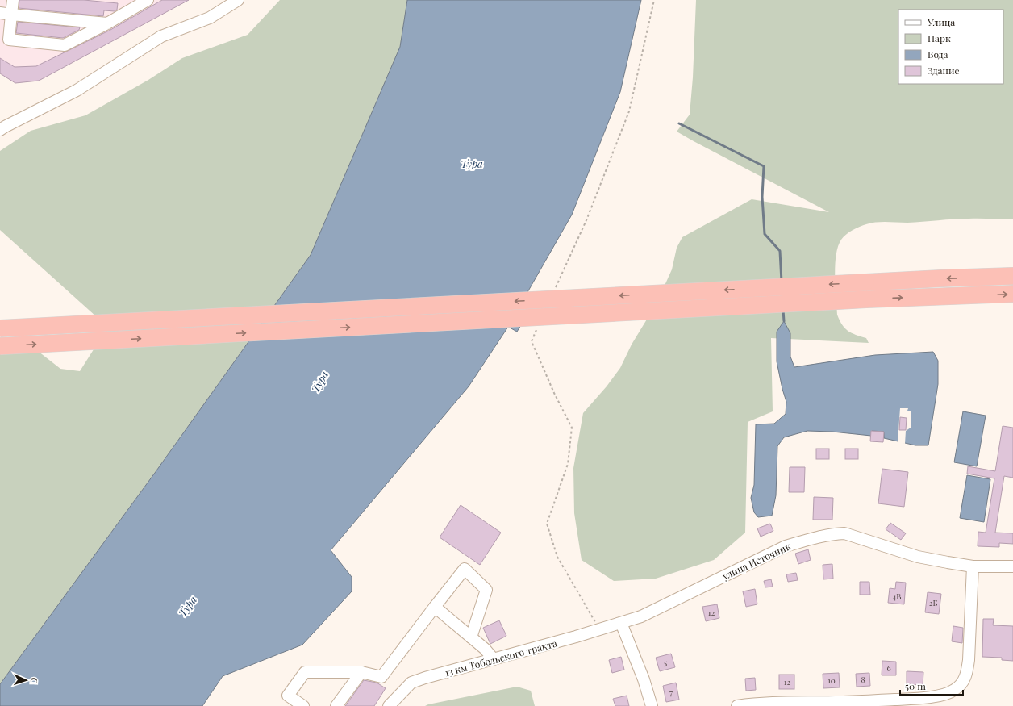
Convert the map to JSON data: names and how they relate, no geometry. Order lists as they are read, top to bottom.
{
  "streets": {
    "street": ["улица Источник", "13 км Тобольского тракта"]
  },
  "crossings": [
    ["улица Источник", "13 км Тобольского тракта"]
  ],
  "water": ["Тура"],
  "house_numbers": [
    "4В",
    "2Б",
    "12",
    "5",
    "6",
    "8",
    "10",
    "12",
    "7"
  ],
  "legend": [
    "Улица",
    "Парк",
    "Вода",
    "Здание"
  ],
  "scale_bar": "50 m",
  "north": "right"
}
